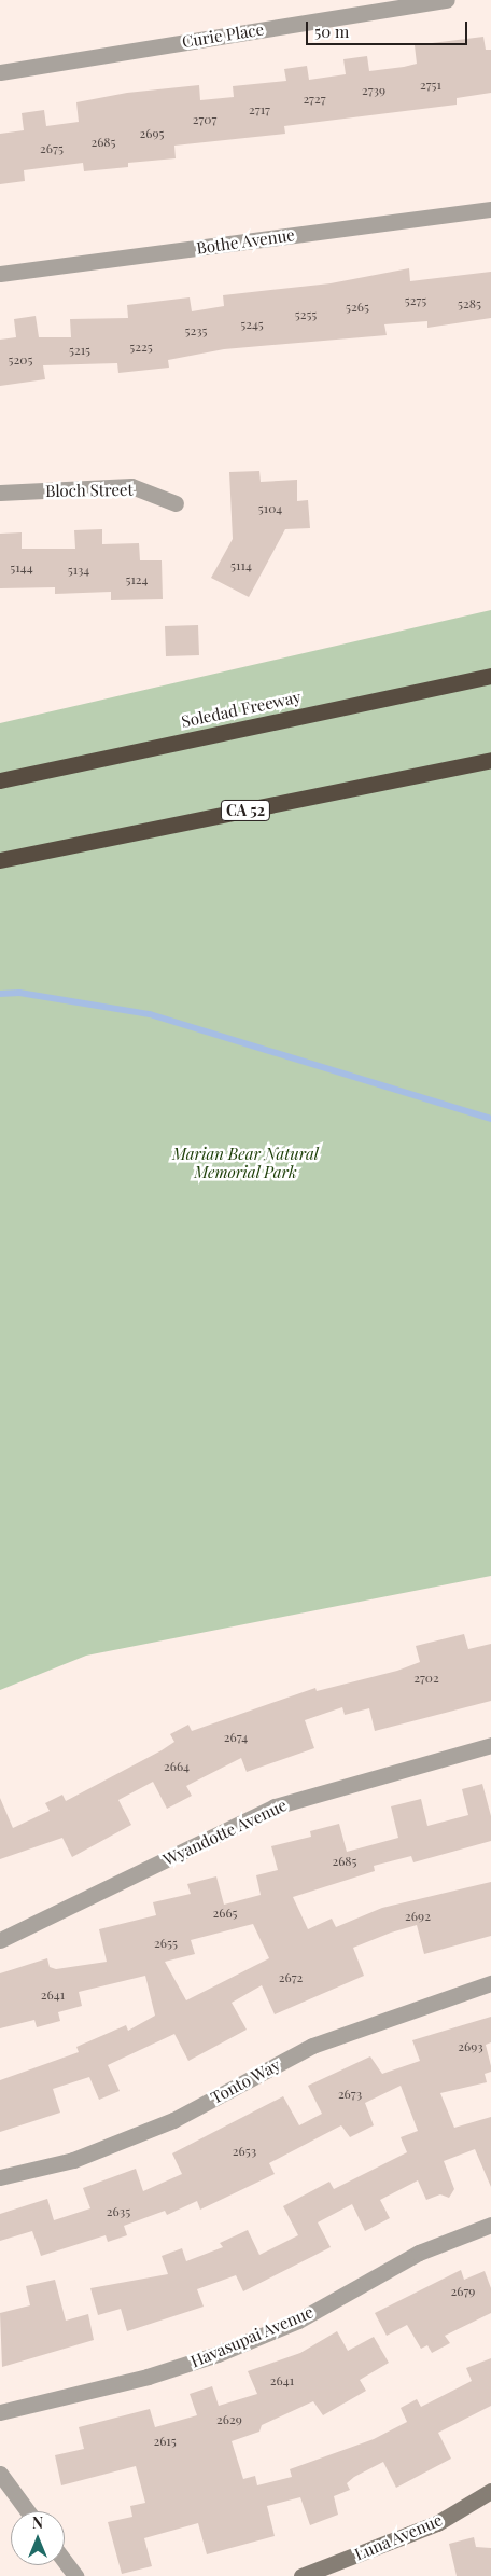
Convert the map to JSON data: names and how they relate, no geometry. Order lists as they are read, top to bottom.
{
  "streets": {
    "highway": ["Soledad Freeway", "CA 52"],
    "street": [
      "Curie Place",
      "Bothe Avenue",
      "Bloch Street",
      "Wyandotte Avenue",
      "Tonto Way",
      "Havasupai Avenue",
      "Luna Avenue"
    ]
  },
  "parks": ["Marian Bear Natural Memorial Park"],
  "house_numbers": [
    "2751",
    "2739",
    "2727",
    "2717",
    "2707",
    "2695",
    "2685",
    "2675",
    "5275",
    "5285",
    "5265",
    "5255",
    "5245",
    "5235",
    "5225",
    "5215",
    "5205",
    "5104",
    "5114",
    "5144",
    "5134",
    "5124",
    "2702",
    "2674",
    "2664",
    "2685",
    "2665",
    "2692",
    "2655",
    "2672",
    "2641",
    "2693",
    "2673",
    "2653",
    "2635",
    "2679",
    "2641",
    "2629",
    "2615"
  ],
  "scale_bar": "50 m",
  "north": "top"
}
